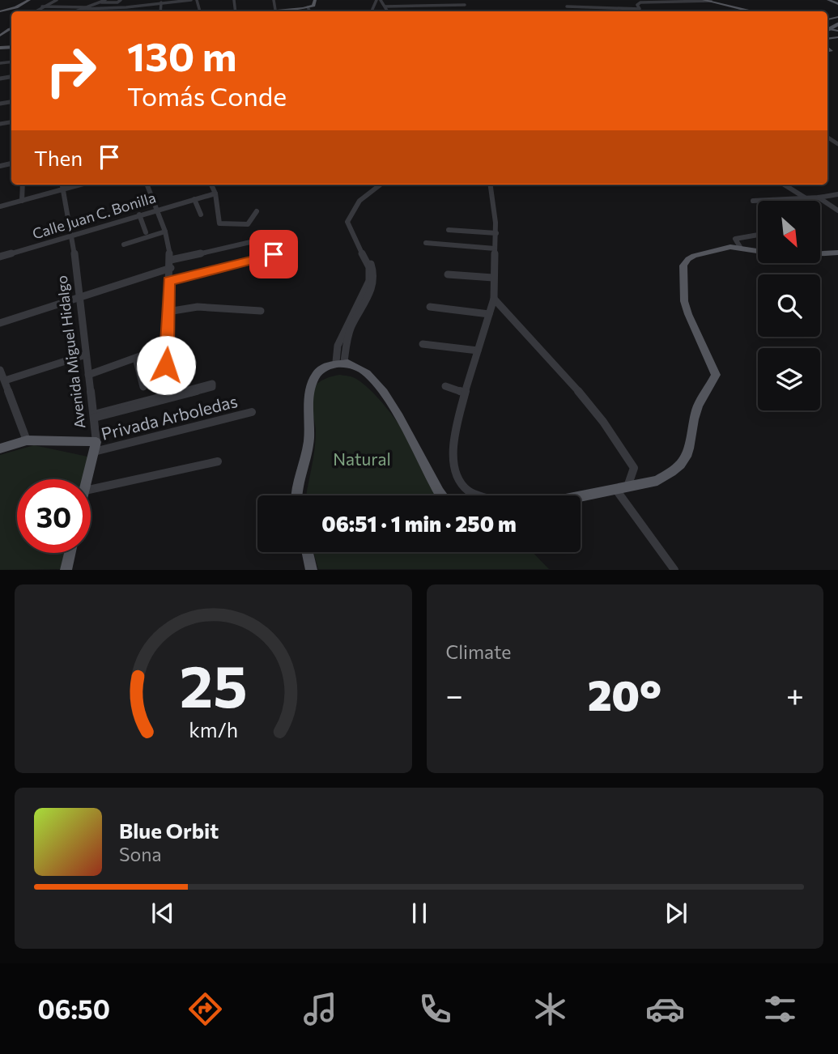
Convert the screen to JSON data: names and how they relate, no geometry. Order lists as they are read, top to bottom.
{
  "streets": {
    "main road": ["Avenida Miguel Hidalgo"],
    "street": ["Calle Juan C. Bonilla", "Privada Arboledas"]
  },
  "crossings": [
    ["Calle Juan C. Bonilla", "Avenida Miguel Hidalgo"],
    ["Avenida Miguel Hidalgo", "Privada Arboledas"]
  ],
  "parks": ["Natural"],
  "north": "bottom right",
  "page": {
    "turn": ["130 m", "Tomás Conde"],
    "then": "Then",
    "limit": "30",
    "trip": "06:51 · 1 min · 250 m",
    "tile": "Climate",
    "heat": ["−", "20°", "+"],
    "song": ["Blue Orbit", "Sona"],
    "tabs": "06:50",
    "gauge": ["25", "km/h"]
  }
}
